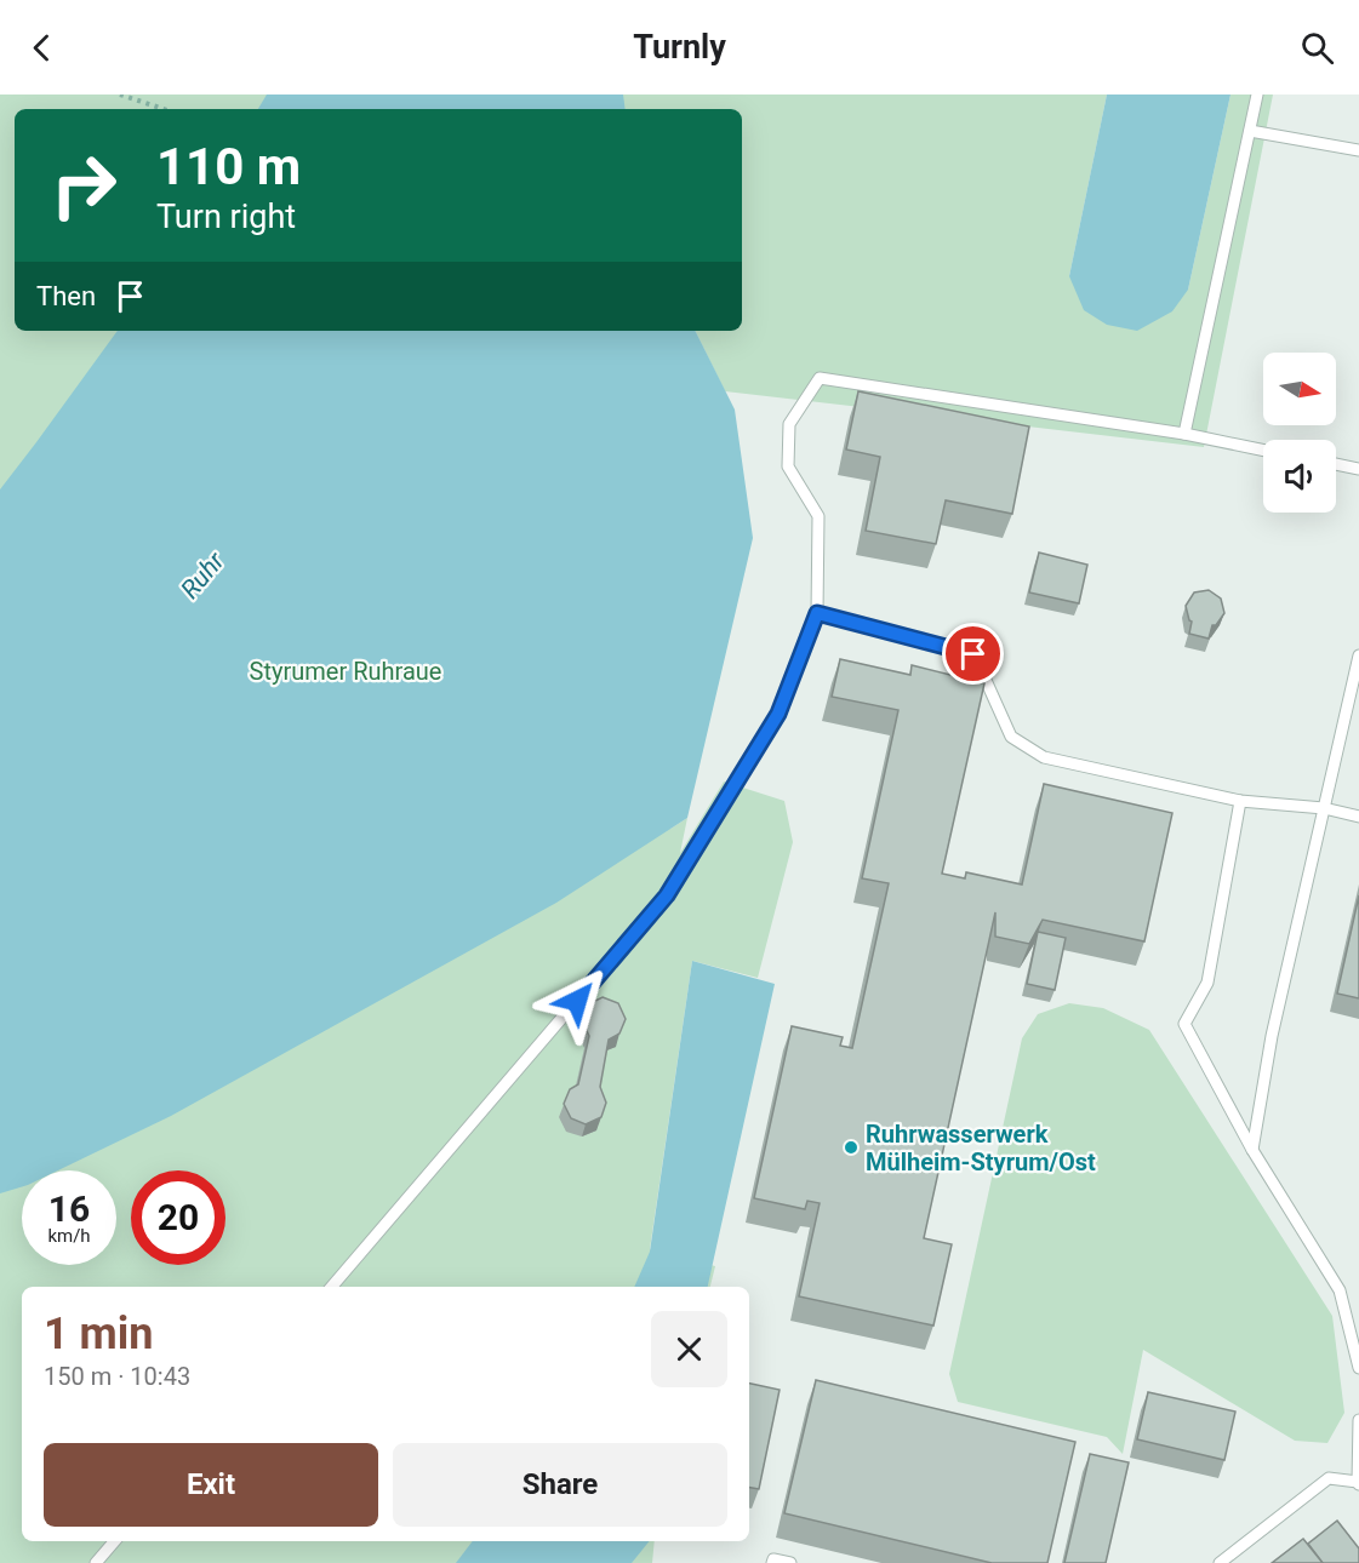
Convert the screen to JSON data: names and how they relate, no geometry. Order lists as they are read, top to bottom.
{
  "water": ["Ruhr"],
  "parks": ["Styrumer Ruhraue"],
  "places": ["Ruhrwasserwerk Mülheim-Styrum/Ost"],
  "north": "right",
  "page": {
    "header": "Turnly",
    "turn": ["110 m", "Turn right"],
    "then": "Then",
    "speed": "16 km/h",
    "limit": "20",
    "heading": ["1 min", "150 m · 10:43"],
    "buttons": ["Exit", "Share"]
  }
}
